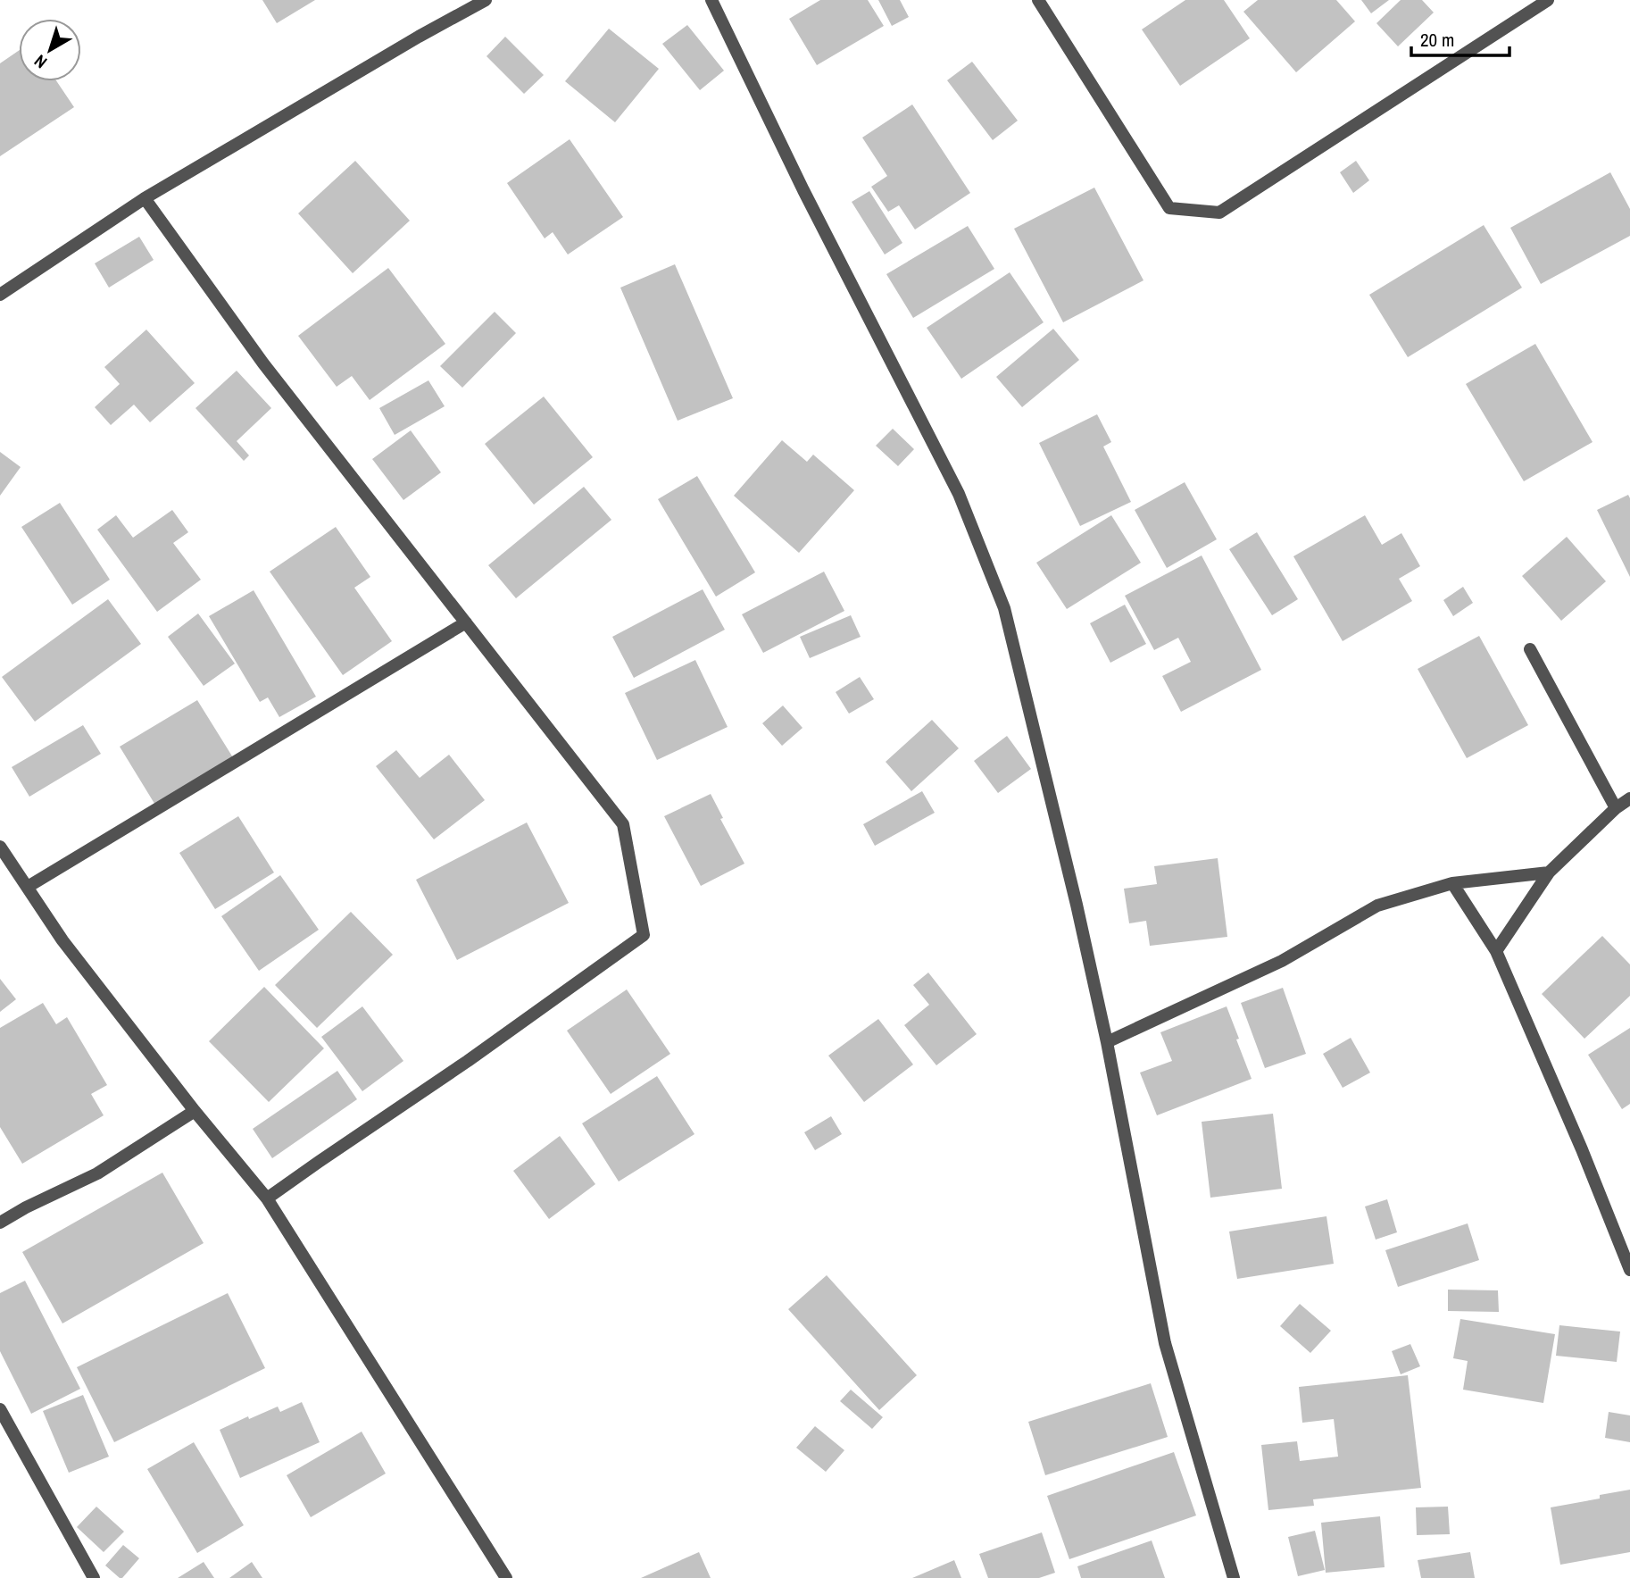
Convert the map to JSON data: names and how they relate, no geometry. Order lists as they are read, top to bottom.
{
  "scale_bar": "20 m",
  "north": "bottom left"
}
